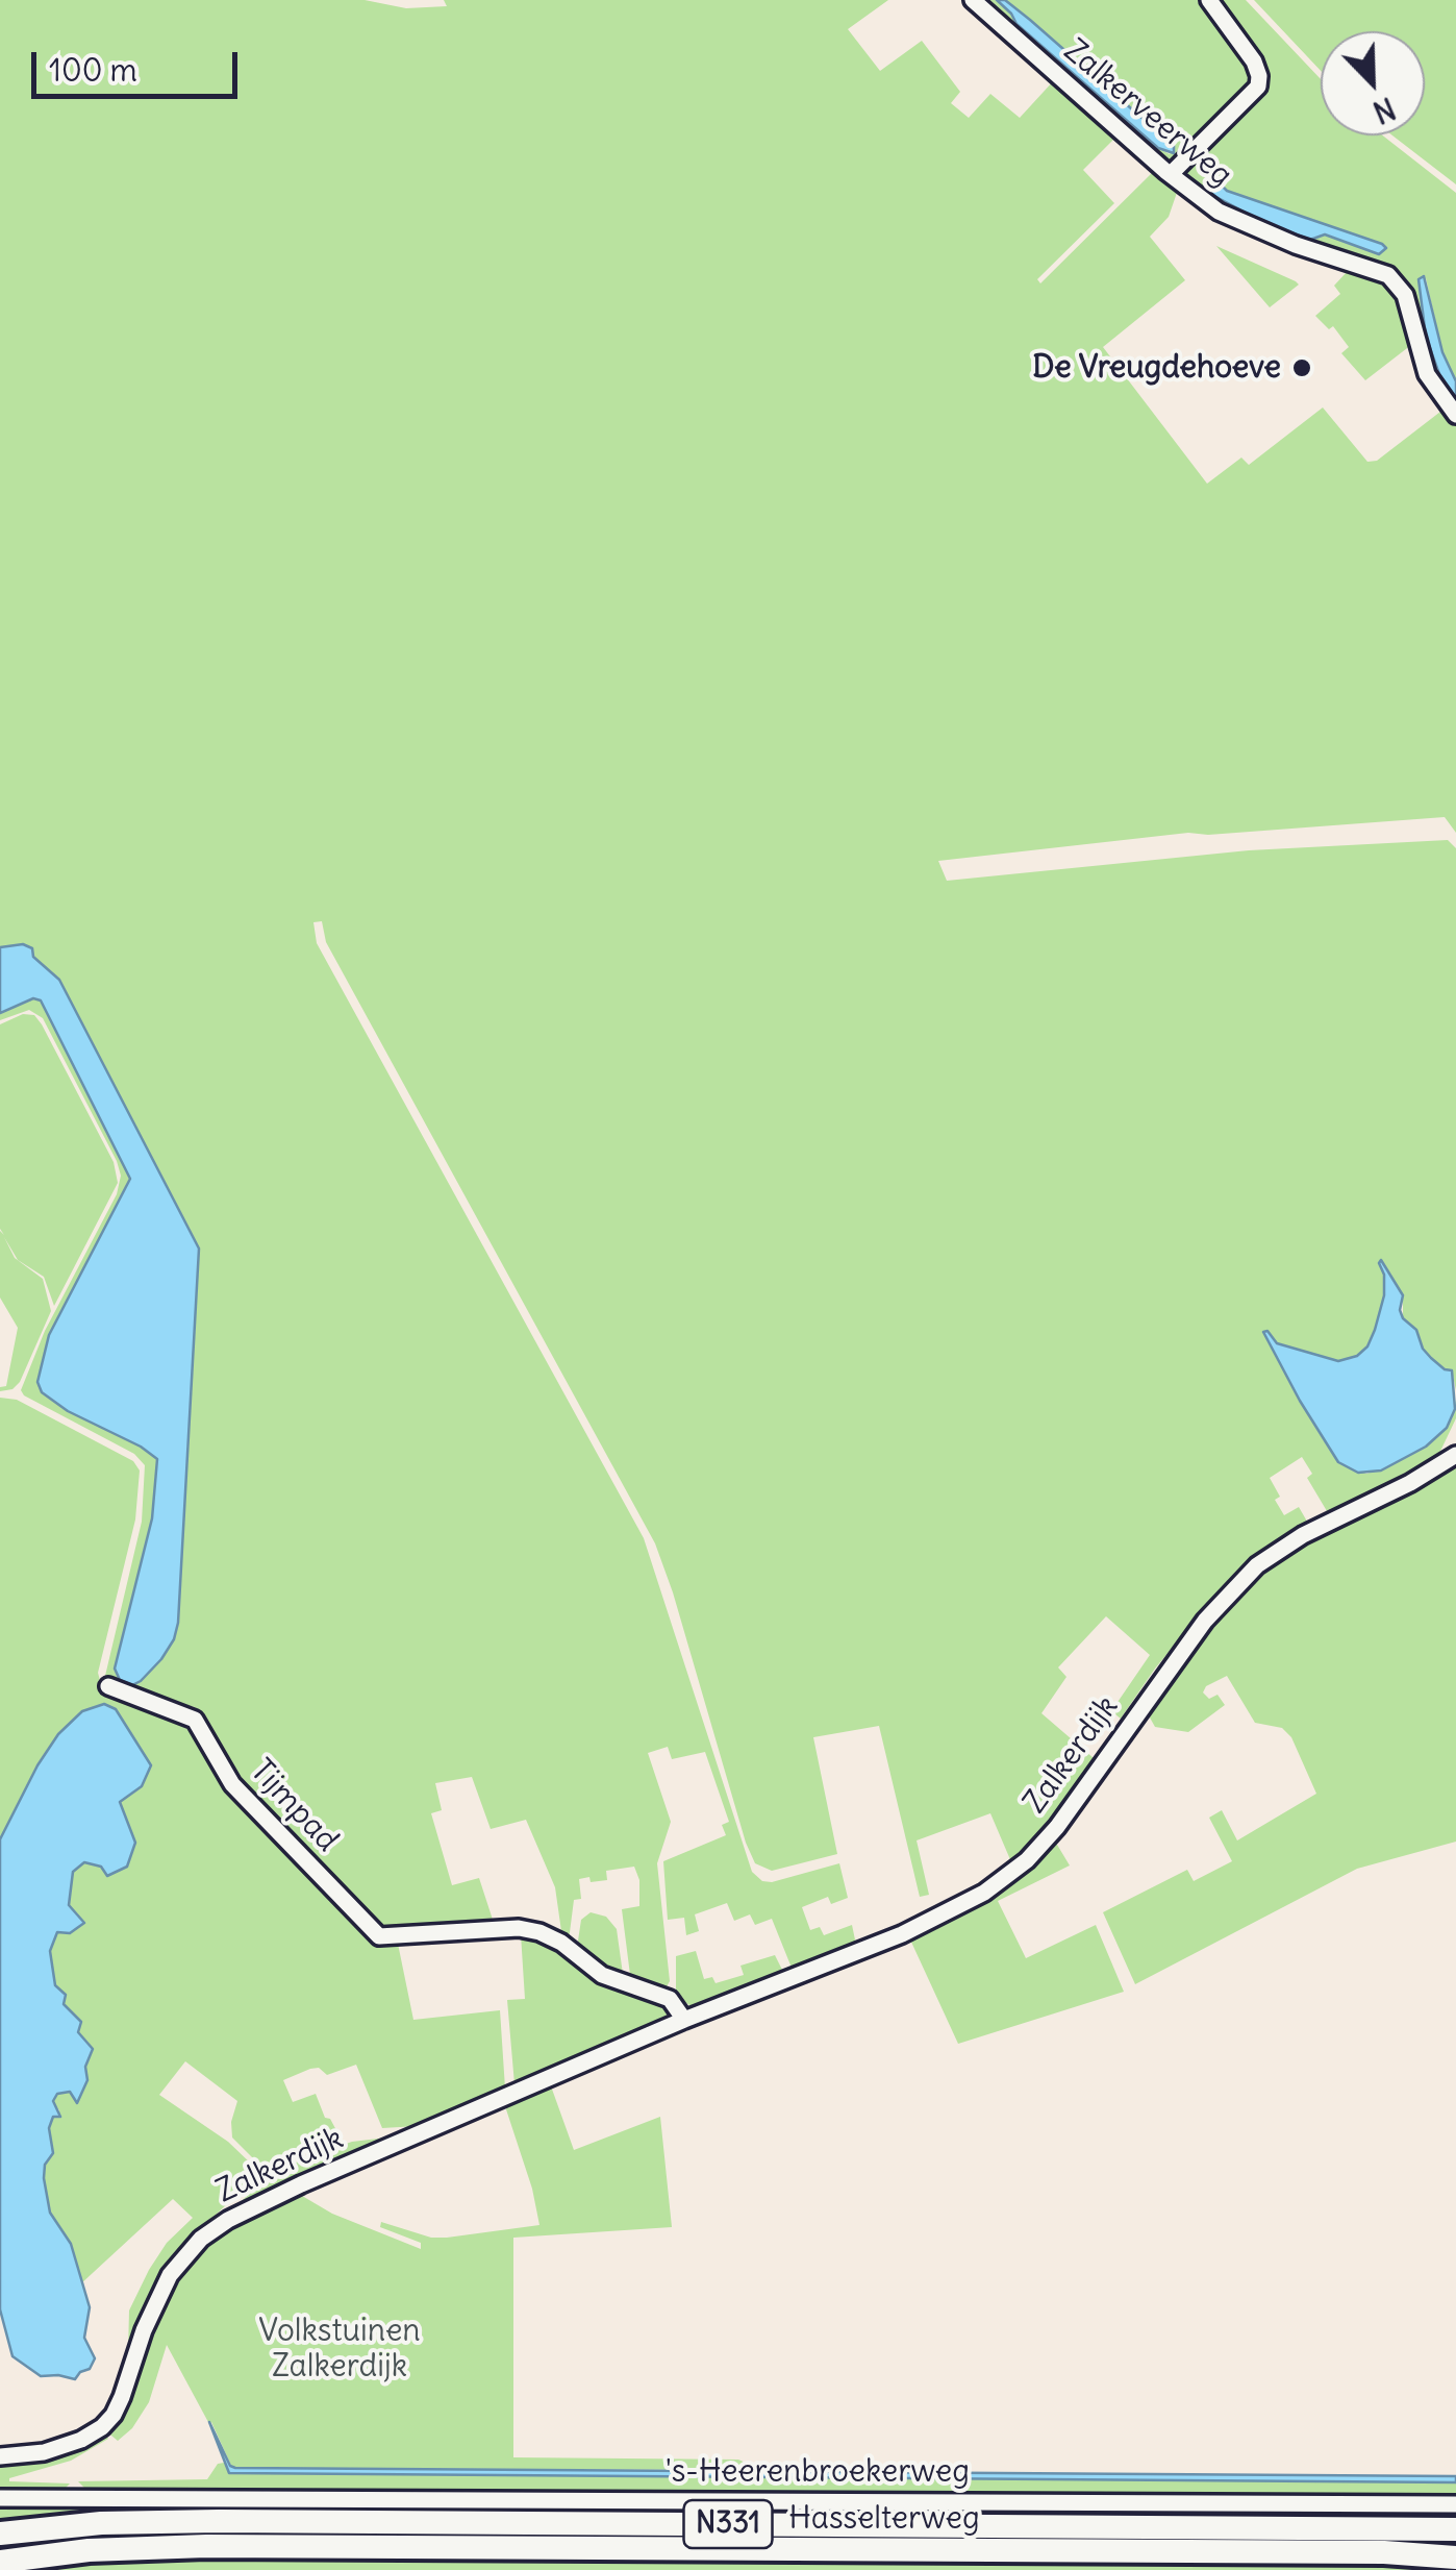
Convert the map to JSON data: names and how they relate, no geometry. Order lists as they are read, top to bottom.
{
  "streets": {
    "main road": ["Hasselterweg", "N331"],
    "street": [
      "Zalkerveerweg",
      "Zalkerdijk",
      "Tijmpad",
      "'s-Heerenbroekerweg"
    ]
  },
  "crossings": [
    ["Zalkerdijk", "Tijmpad"]
  ],
  "parks": ["Volkstuinen Zalkerdijk"],
  "places": ["De Vreugdehoeve"],
  "scale_bar": "100 m",
  "north": "bottom right"
}
